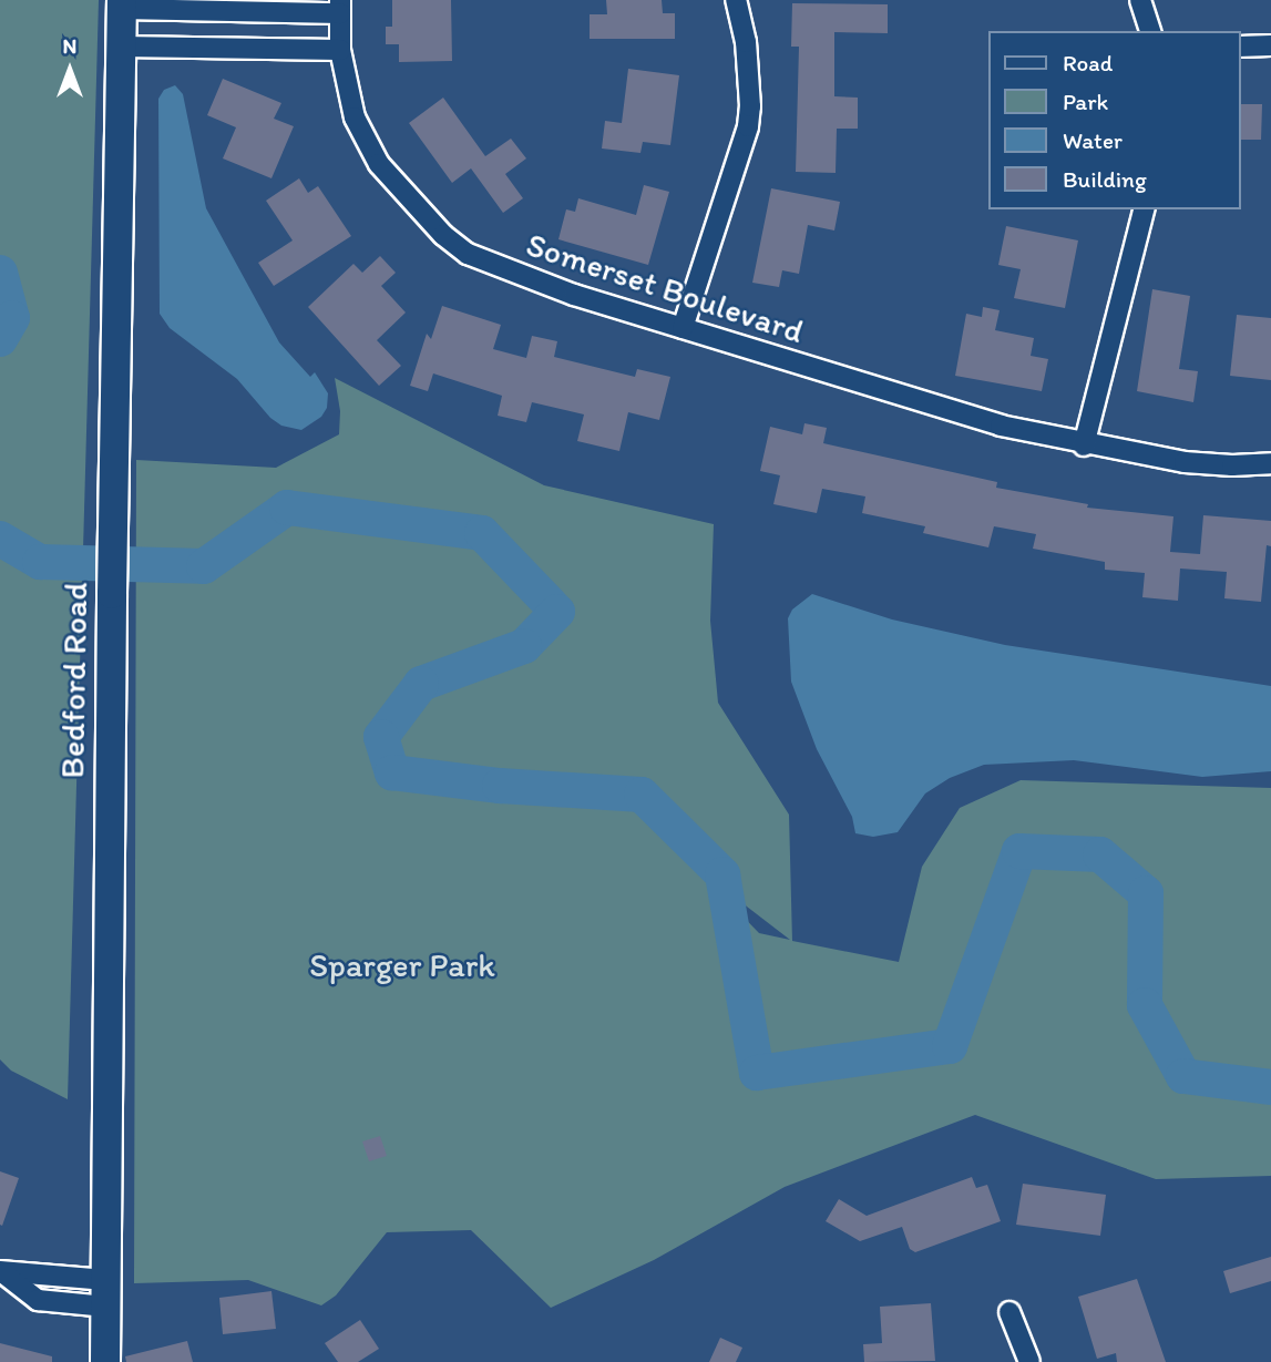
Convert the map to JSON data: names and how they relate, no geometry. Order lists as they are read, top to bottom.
{
  "streets": {
    "street": ["Somerset Boulevard", "Bedford Road"]
  },
  "crossings": [
    ["Somerset Boulevard", "Bedford Road"]
  ],
  "parks": ["Sparger Park"],
  "legend": [
    "Road",
    "Park",
    "Water",
    "Building"
  ],
  "north": "top"
}
